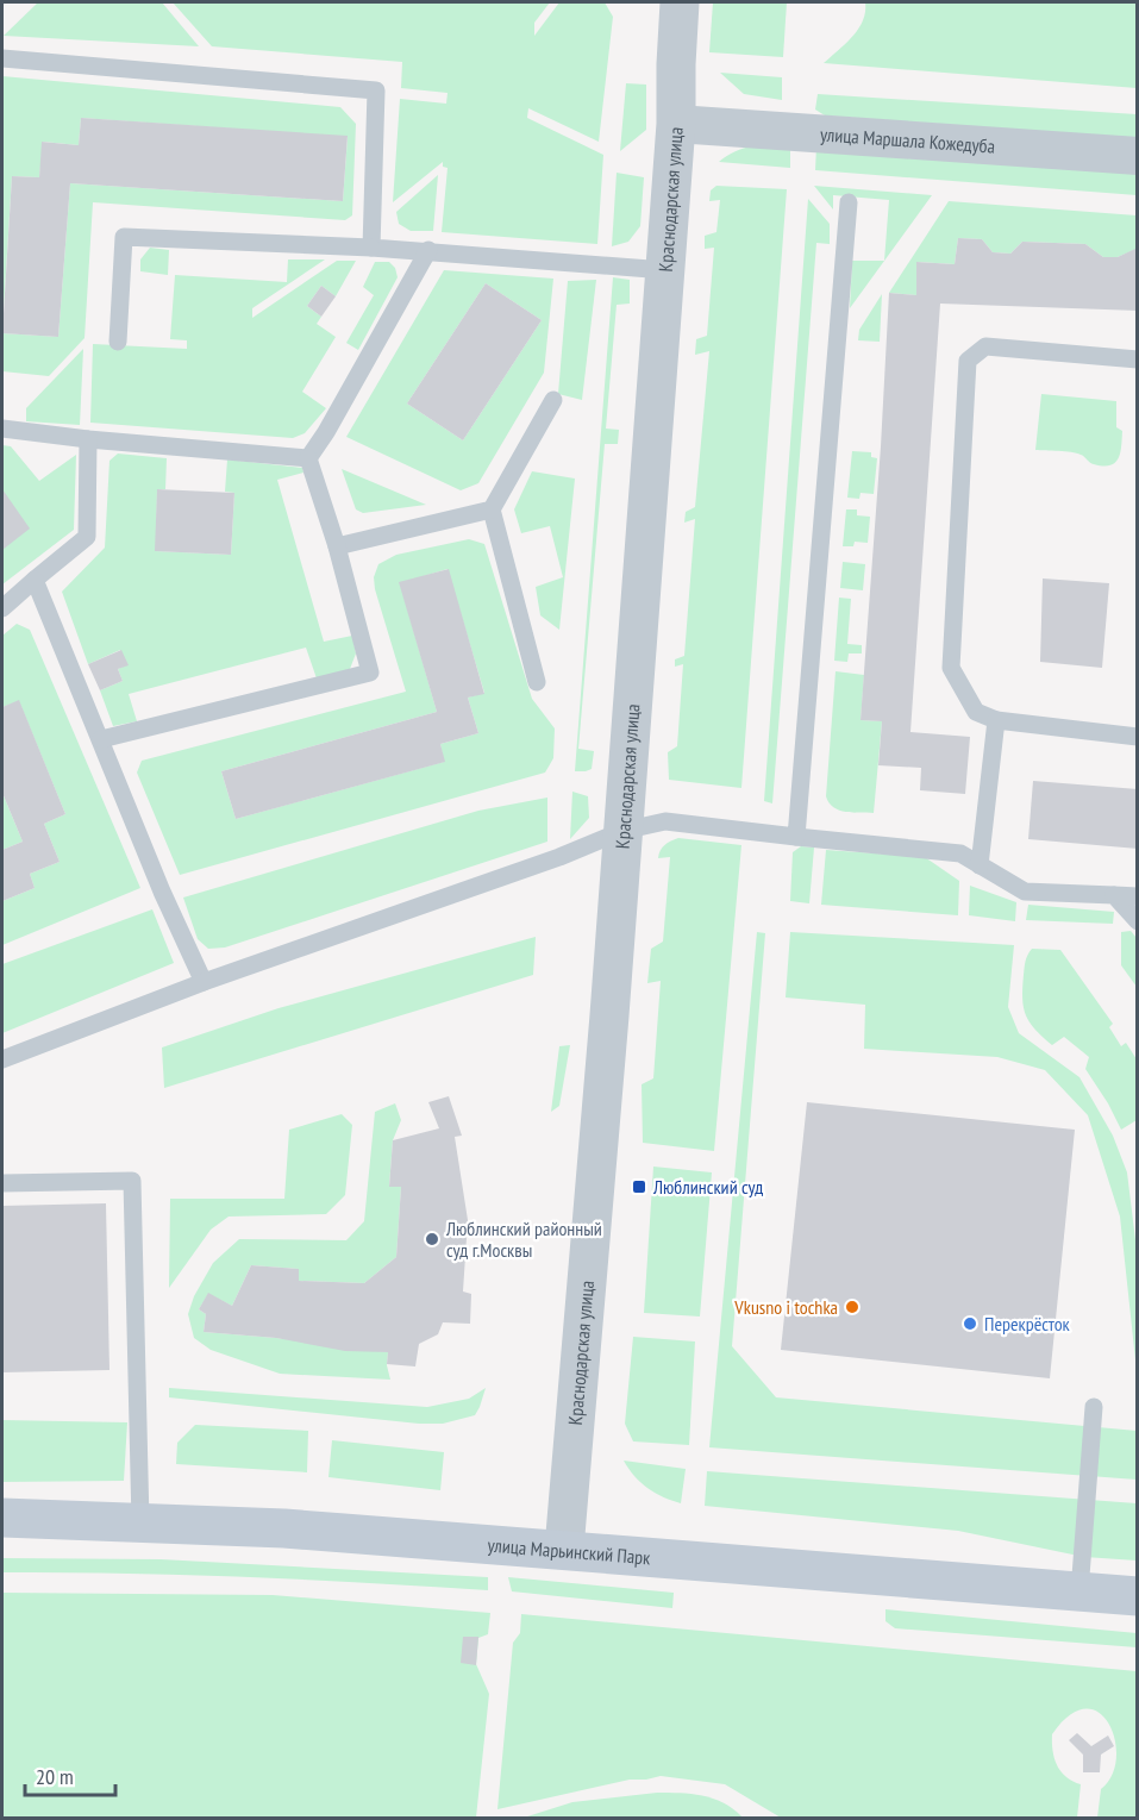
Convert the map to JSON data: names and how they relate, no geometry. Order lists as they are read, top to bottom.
{
  "streets": {
    "main road": ["улица Марьинский Парк"],
    "street": ["улица Маршала Кожедуба", "Краснодарская улица"]
  },
  "crossings": [
    ["улица Маршала Кожедуба", "Краснодарская улица"],
    ["Краснодарская улица", "улица Марьинский Парк"]
  ],
  "places": {
    "transit": ["Люблинский суд"],
    "other": ["Люблинский районный суд г.Москвы", "Vkusno i tochka", "Перекрёсток"]
  },
  "scale_bar": "20 m"
}
